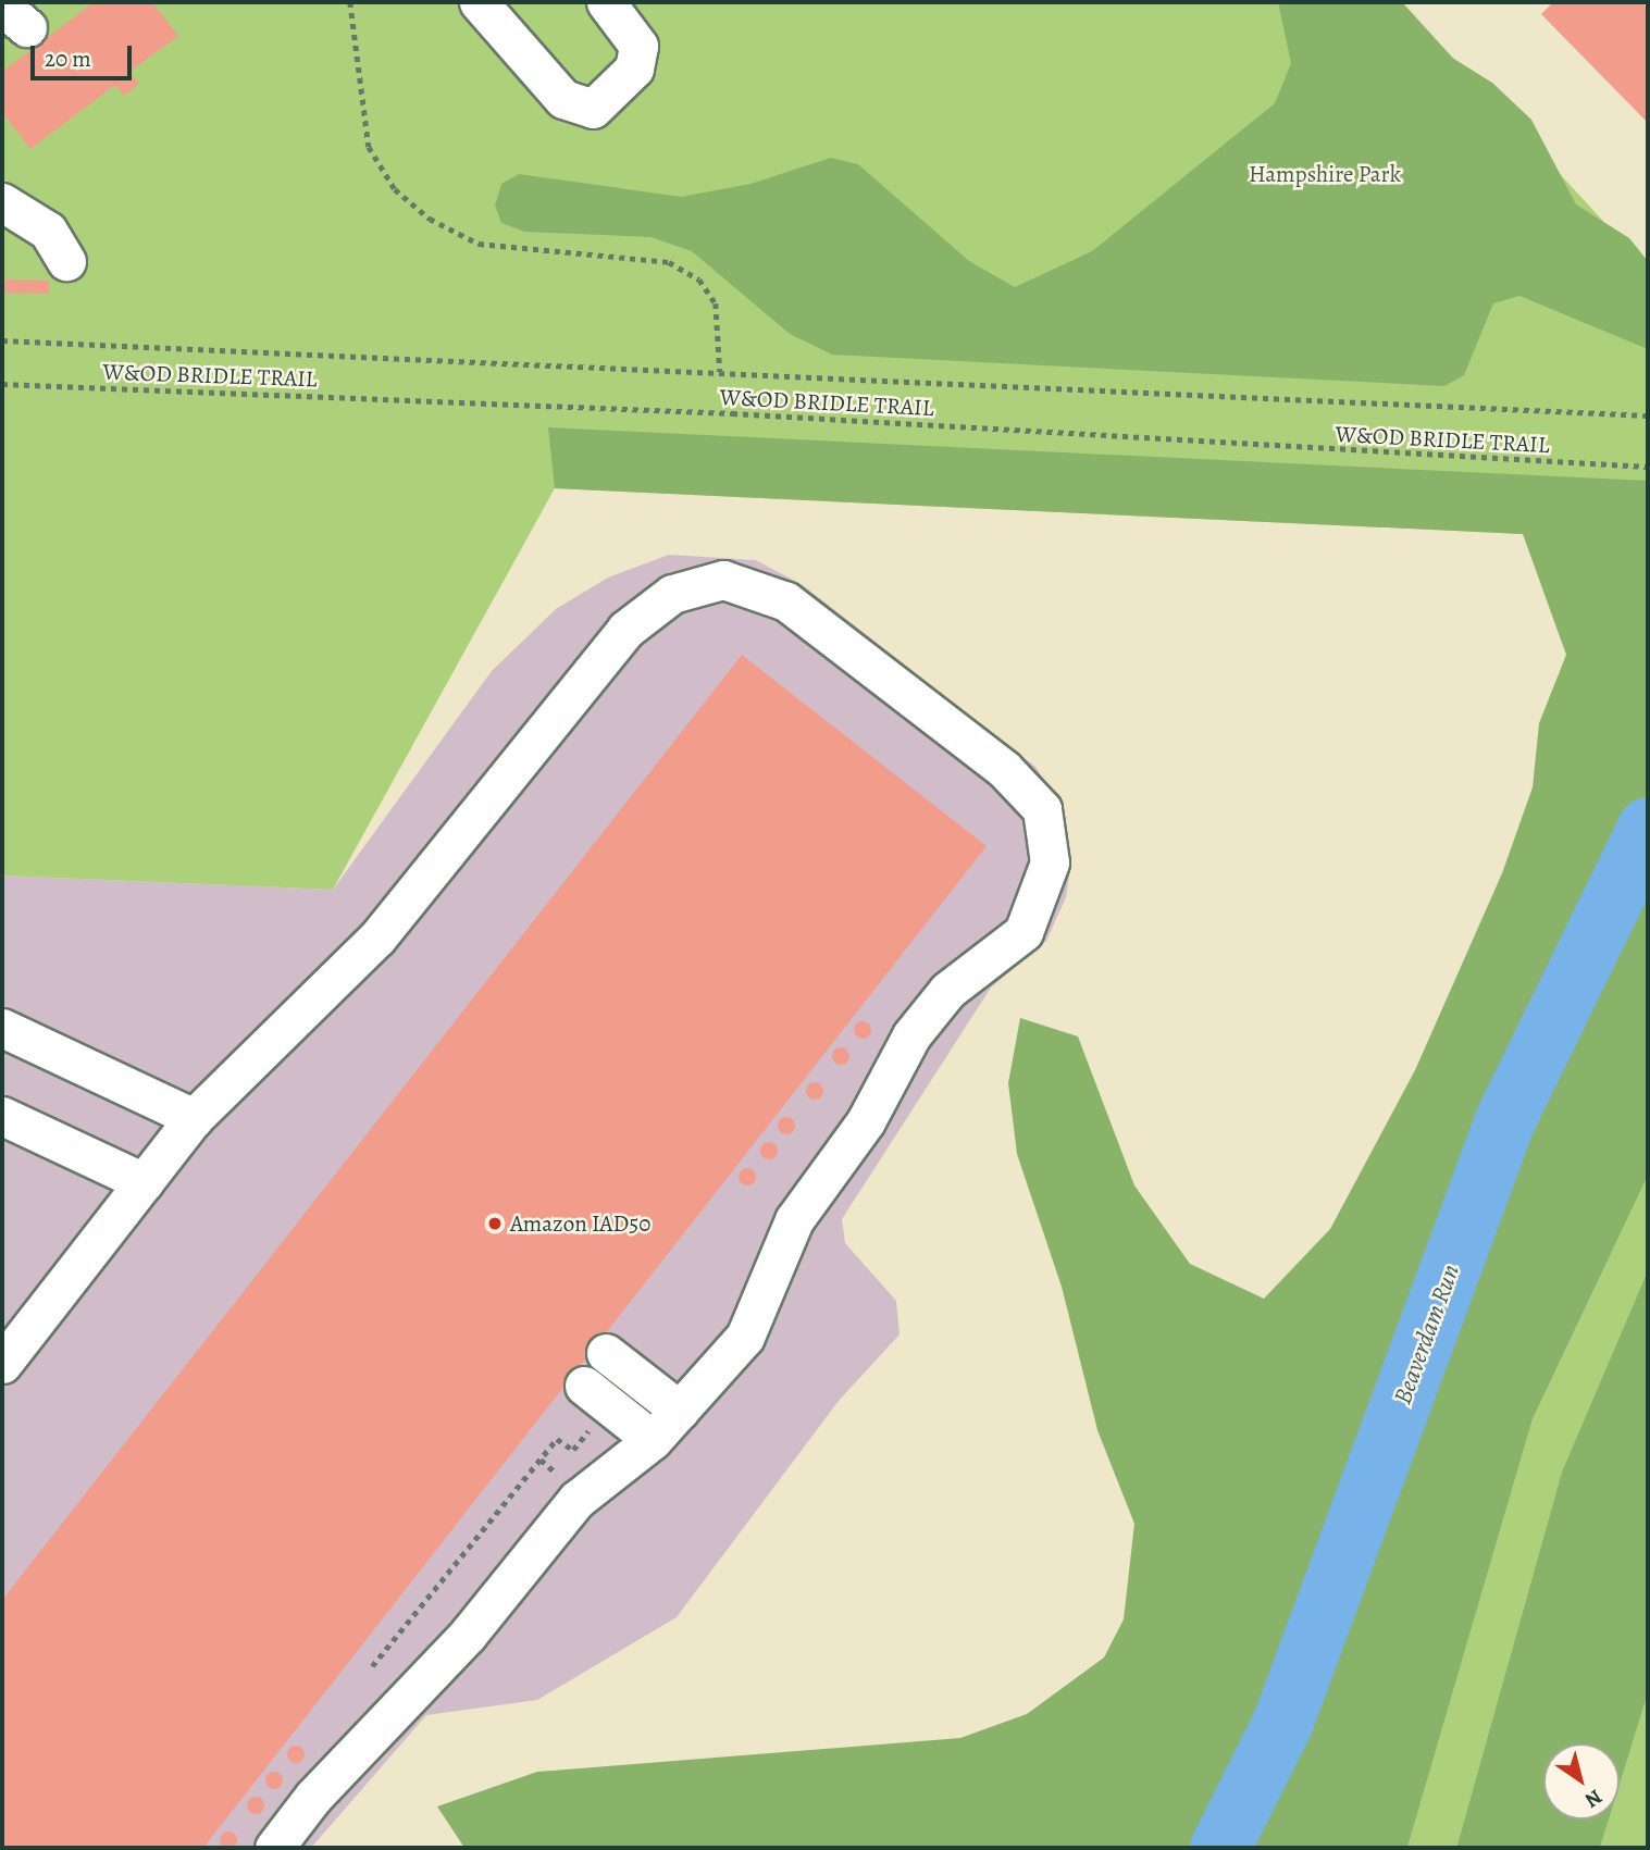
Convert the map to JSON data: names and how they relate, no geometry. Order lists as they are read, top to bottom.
{
  "streets": {
    "path": ["W&OD BRIDLE TRAIL"]
  },
  "water": ["Beaverdam Run"],
  "parks": ["Hampshire Park"],
  "places": ["Amazon IAD50"],
  "scale_bar": "20 m",
  "north": "bottom right"
}
